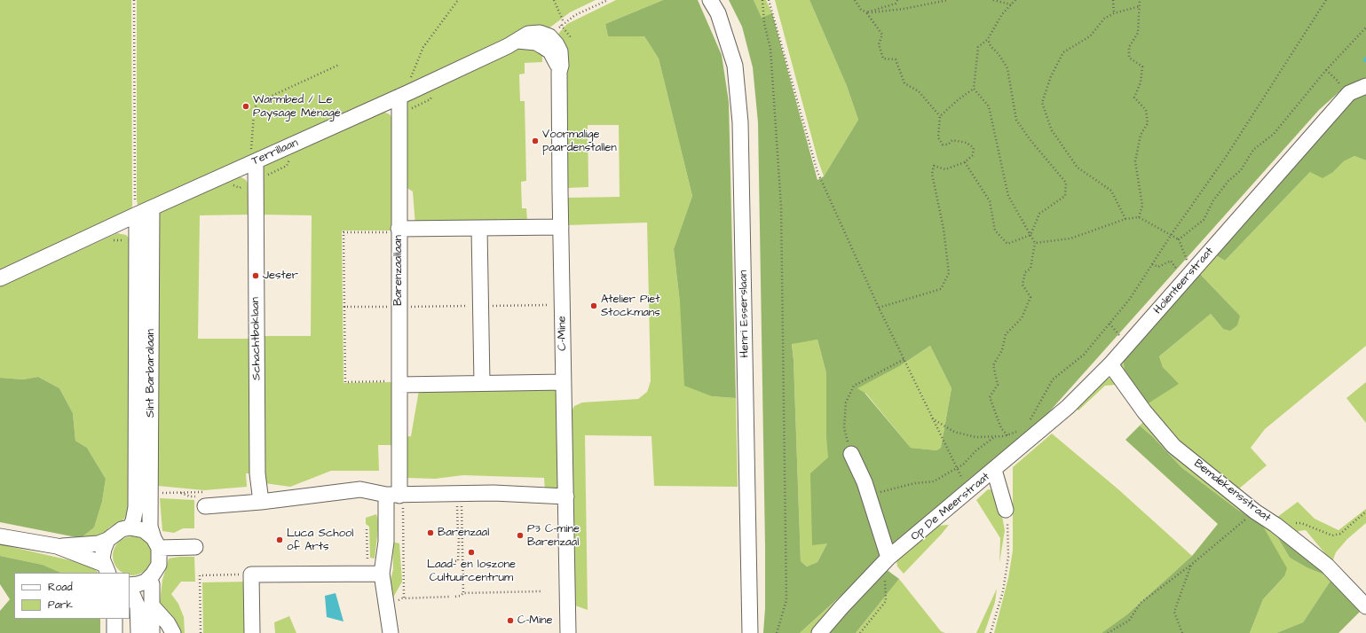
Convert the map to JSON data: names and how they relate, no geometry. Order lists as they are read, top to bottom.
{
  "streets": {
    "street": [
      "Terrillaan",
      "Barenzaallaan",
      "Holenteerstraat",
      "Henri Esserslaan",
      "C-Mine",
      "Schachtboklaan",
      "Sint Barbaralaan",
      "Bemdekensstraat",
      "Op De Meerstraat"
    ]
  },
  "crossings": [
    ["Terrillaan", "Barenzaallaan"],
    ["Terrillaan", "C-Mine"],
    ["Terrillaan", "Sint Barbaralaan"],
    ["Holenteerstraat", "Bemdekensstraat"],
    ["Holenteerstraat", "Op De Meerstraat"]
  ],
  "places": [
    "Warmbed / Le Paysage Ménagé",
    "Voormalige paardenstallen",
    "Jester",
    "Atelier Piet Stockmans",
    "Barenzaal",
    "P3 C-mine Barenzaal",
    "Luca School of Arts",
    "Laad- en loszone Cultuurcentrum",
    "C-Mine"
  ],
  "legend": ["Road", "Park"]
}
